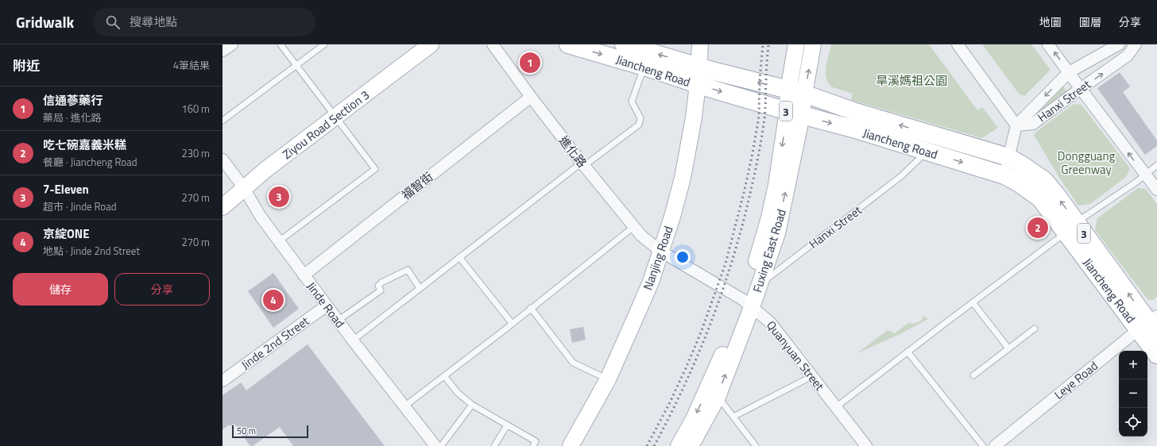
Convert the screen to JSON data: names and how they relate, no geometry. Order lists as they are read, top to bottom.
{
  "streets": {
    "main road": ["Jiancheng Road", "3"],
    "street": [
      "Hanxi Street",
      "Ziyou Road Section 3",
      "進化路",
      "福智街",
      "Fuxing East Road",
      "Nanjing Road",
      "Jinde Road",
      "Jinde 2nd Street",
      "Quanyuan Street",
      "Leye Road"
    ]
  },
  "crossings": [
    ["Jiancheng Road", "Hanxi Street"],
    ["Jiancheng Road", "Fuxing East Road"],
    ["Jiancheng Road", "Nanjing Road"],
    ["Jiancheng Road", "Leye Road"],
    ["Hanxi Street", "Fuxing East Road"],
    ["Hanxi Street", "Quanyuan Street"],
    ["Ziyou Road Section 3", "Jinde Road"],
    ["進化路", "福智街"],
    ["進化路", "Nanjing Road"],
    ["進化路", "Quanyuan Street"],
    ["福智街", "Jinde Road"],
    ["Fuxing East Road", "Quanyuan Street"],
    ["Nanjing Road", "Quanyuan Street"],
    ["Jinde Road", "Jinde 2nd Street"]
  ],
  "parks": ["旱溪媽祖公園", "Dongguang Greenway"],
  "scale_bar": "50 m",
  "page": {
    "header": "Gridwalk",
    "search": "搜尋地點",
    "nav": ["地圖", "圖層", "分享"],
    "heading": ["附近", "4筆結果"],
    "pins": [
      "1",
      "3",
      "2",
      "4"
    ],
    "list": [
      {
        "mark": "1",
        "name": "信通蔘藥行",
        "note": "藥局 · 進化路",
        "value": "160 m"
      },
      {
        "mark": "2",
        "name": "吃七碗嘉義米糕",
        "note": "餐廳 · Jiancheng Road",
        "value": "230 m"
      },
      {
        "mark": "3",
        "name": "7-Eleven",
        "note": "超市 · Jinde Road",
        "value": "270 m"
      },
      {
        "mark": "4",
        "name": "京綻ONE",
        "note": "地點 · Jinde 2nd Street",
        "value": "270 m"
      }
    ],
    "buttons": ["儲存", "分享"],
    "map_buttons": ["+", "−"],
    "scale": "50 m"
  }
}
